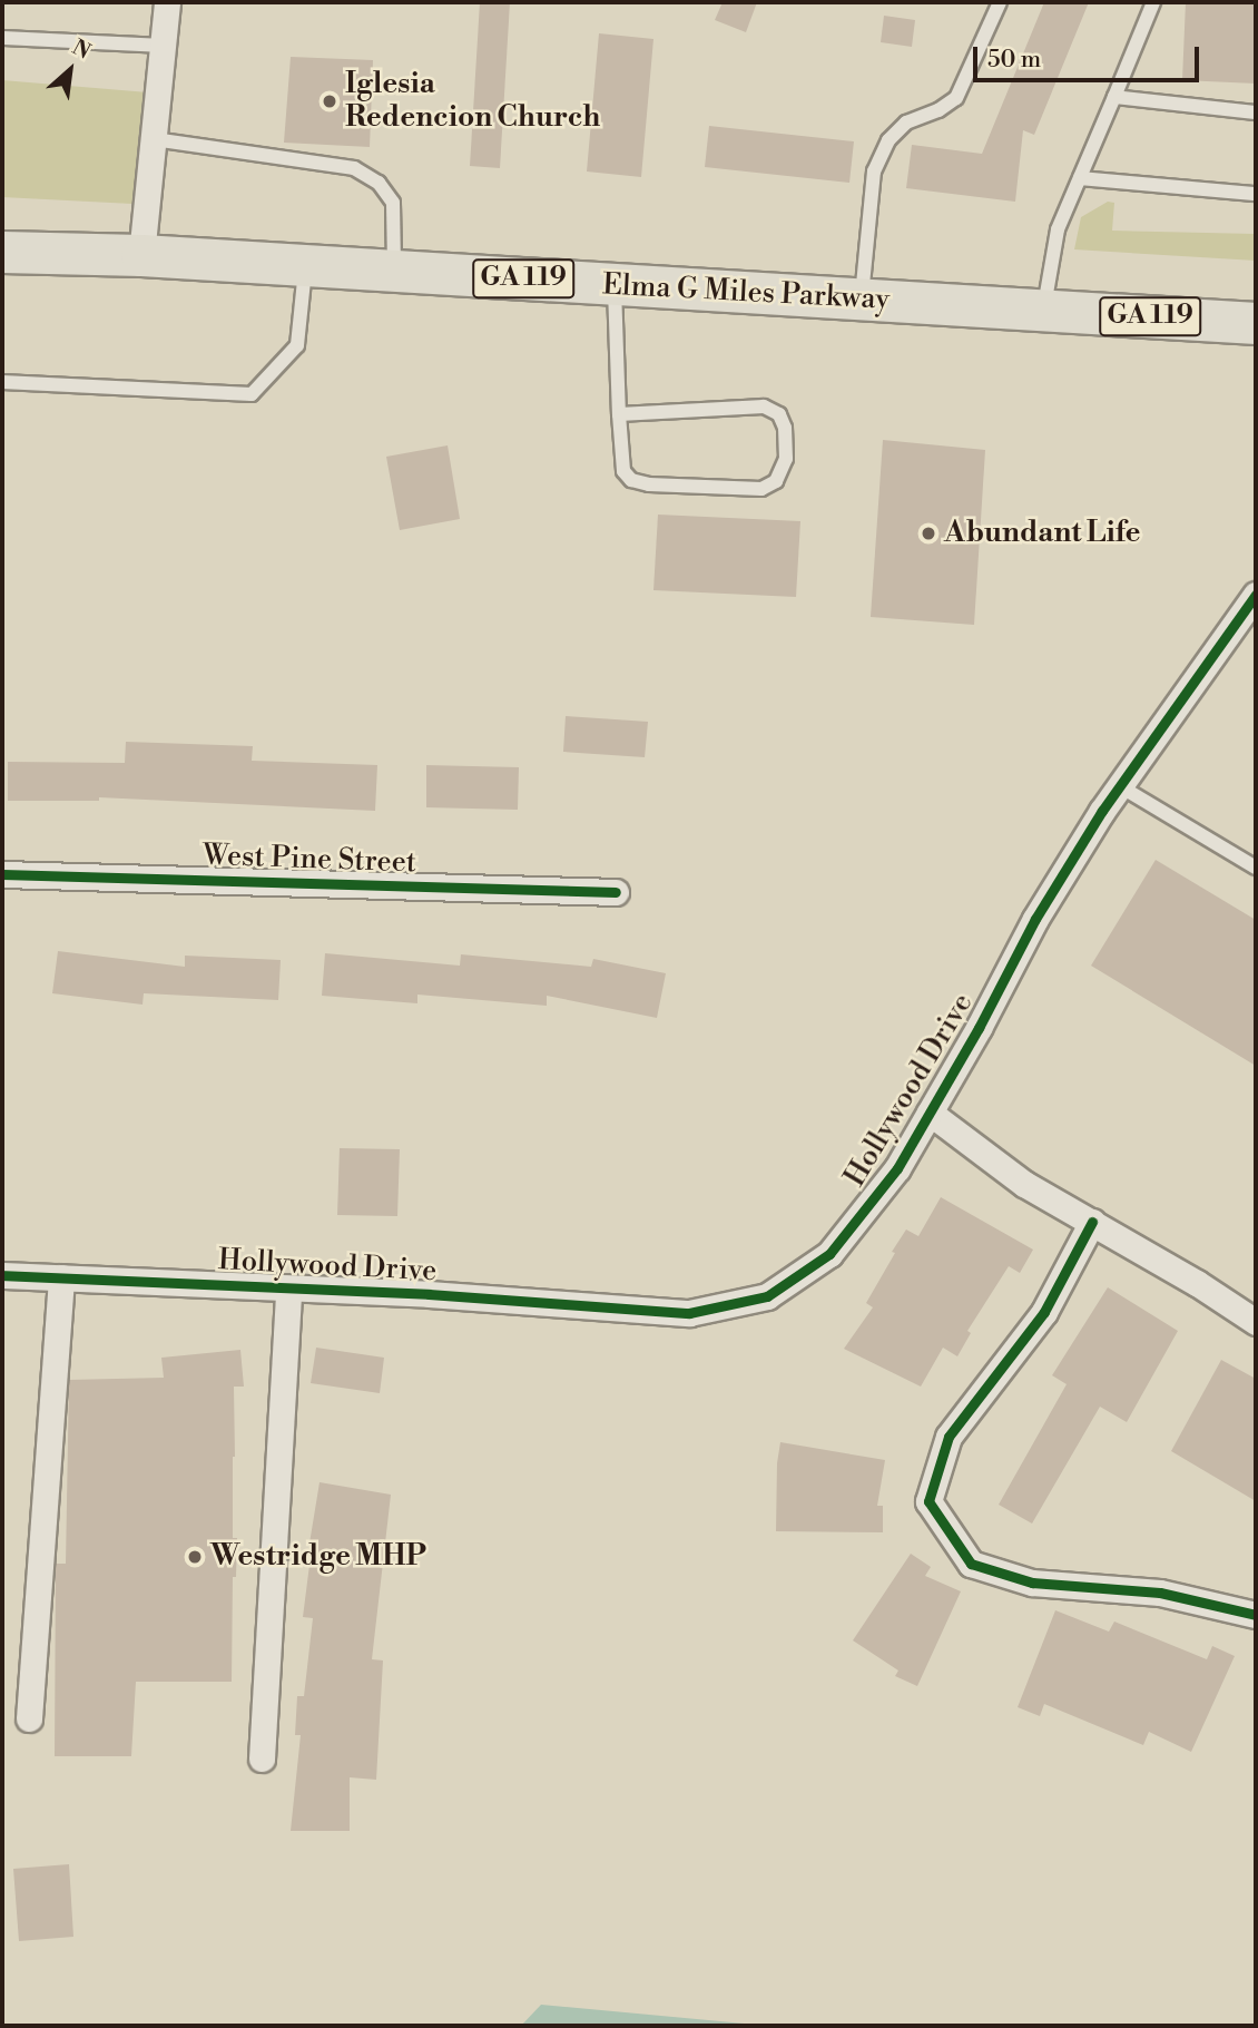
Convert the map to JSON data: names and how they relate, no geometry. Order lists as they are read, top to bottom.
{
  "streets": {
    "main road": ["GA 119", "Elma G Miles Parkway"],
    "street": ["West Pine Street", "Hollywood Drive"]
  },
  "places": ["Iglesia Redencion Church", "Abundant Life", "Westridge MHP"],
  "scale_bar": "50 m",
  "north": "top right"
}
